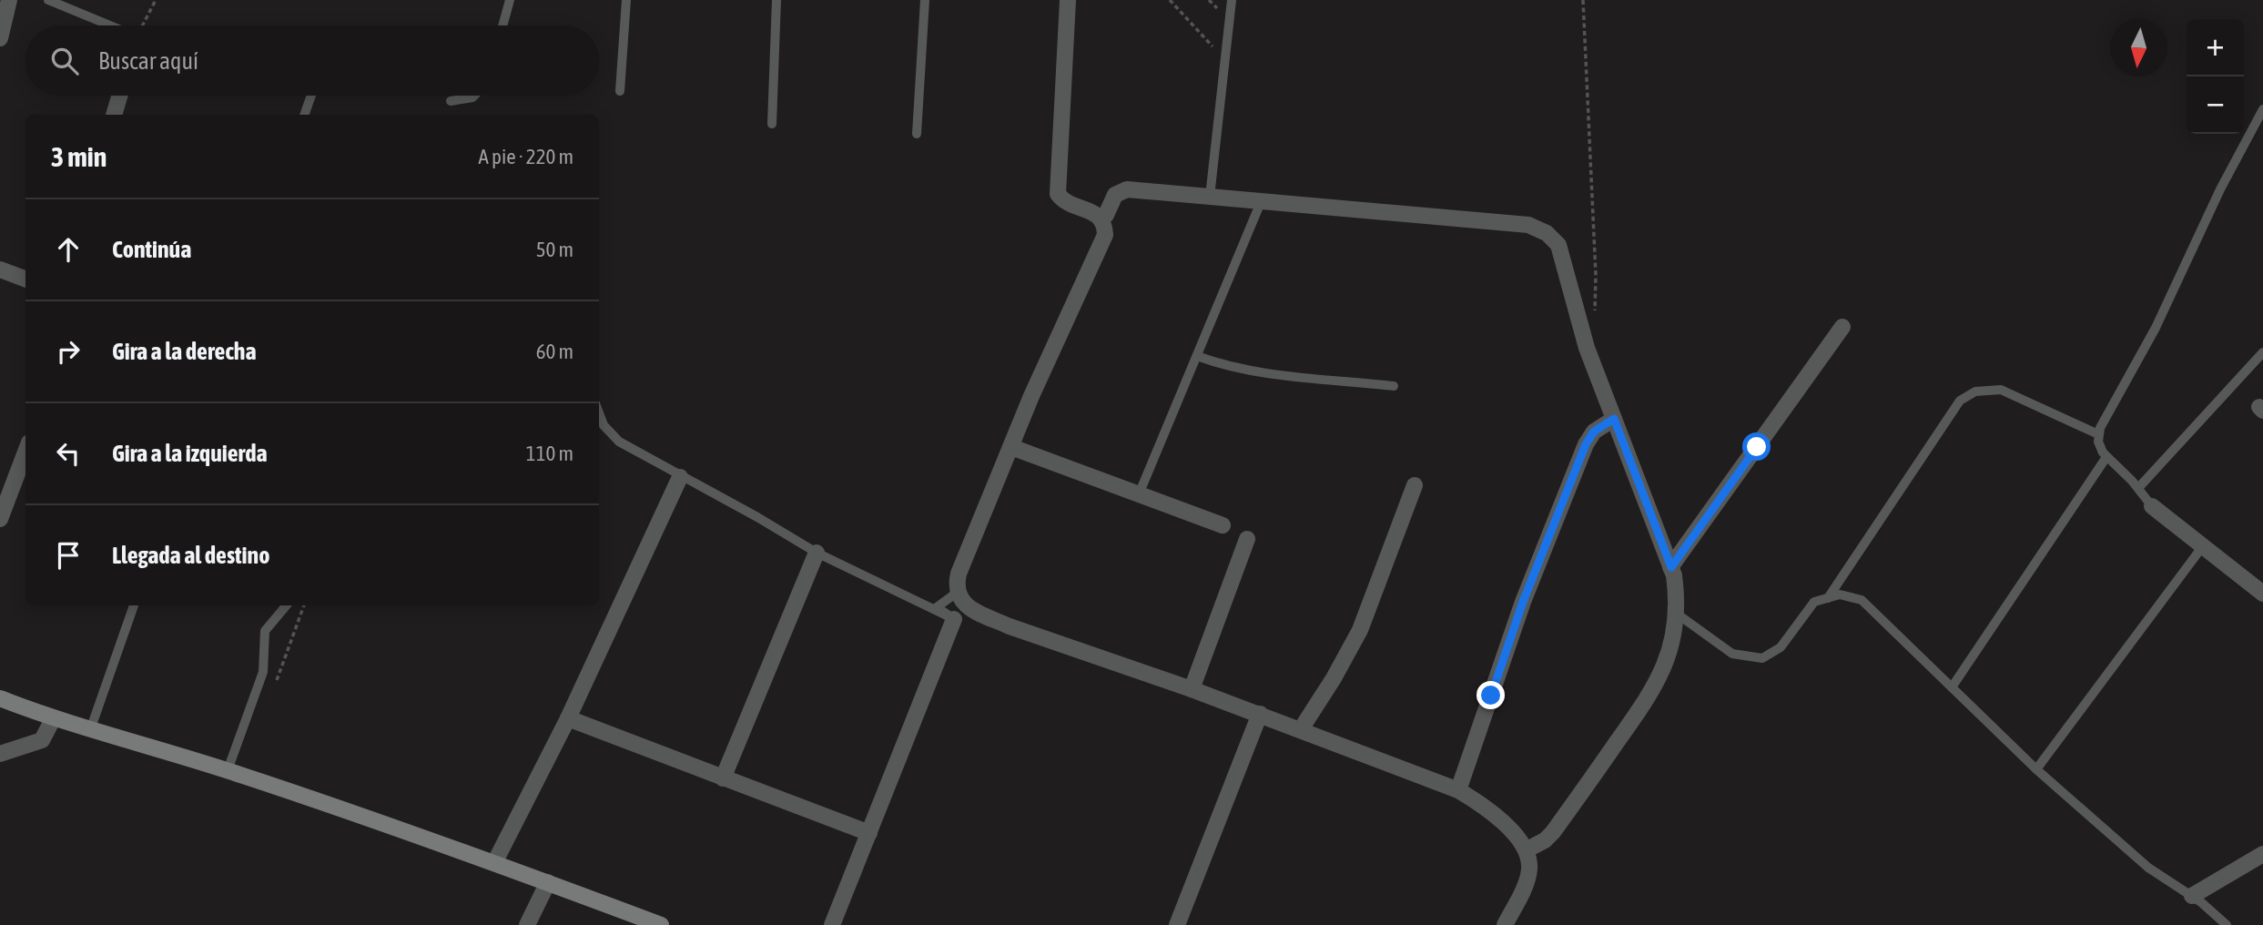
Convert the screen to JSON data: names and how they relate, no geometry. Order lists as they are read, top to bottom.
{
  "north": "bottom",
  "page": {
    "map_buttons": ["+", "−"],
    "search": "Buscar aquí",
    "heading": ["3 min", "A pie · 220 m"],
    "list": [
      ["Continúa", "50 m"],
      ["Gira a la derecha", "60 m"],
      ["Gira a la izquierda", "110 m"],
      "Llegada al destino"
    ]
  }
}
